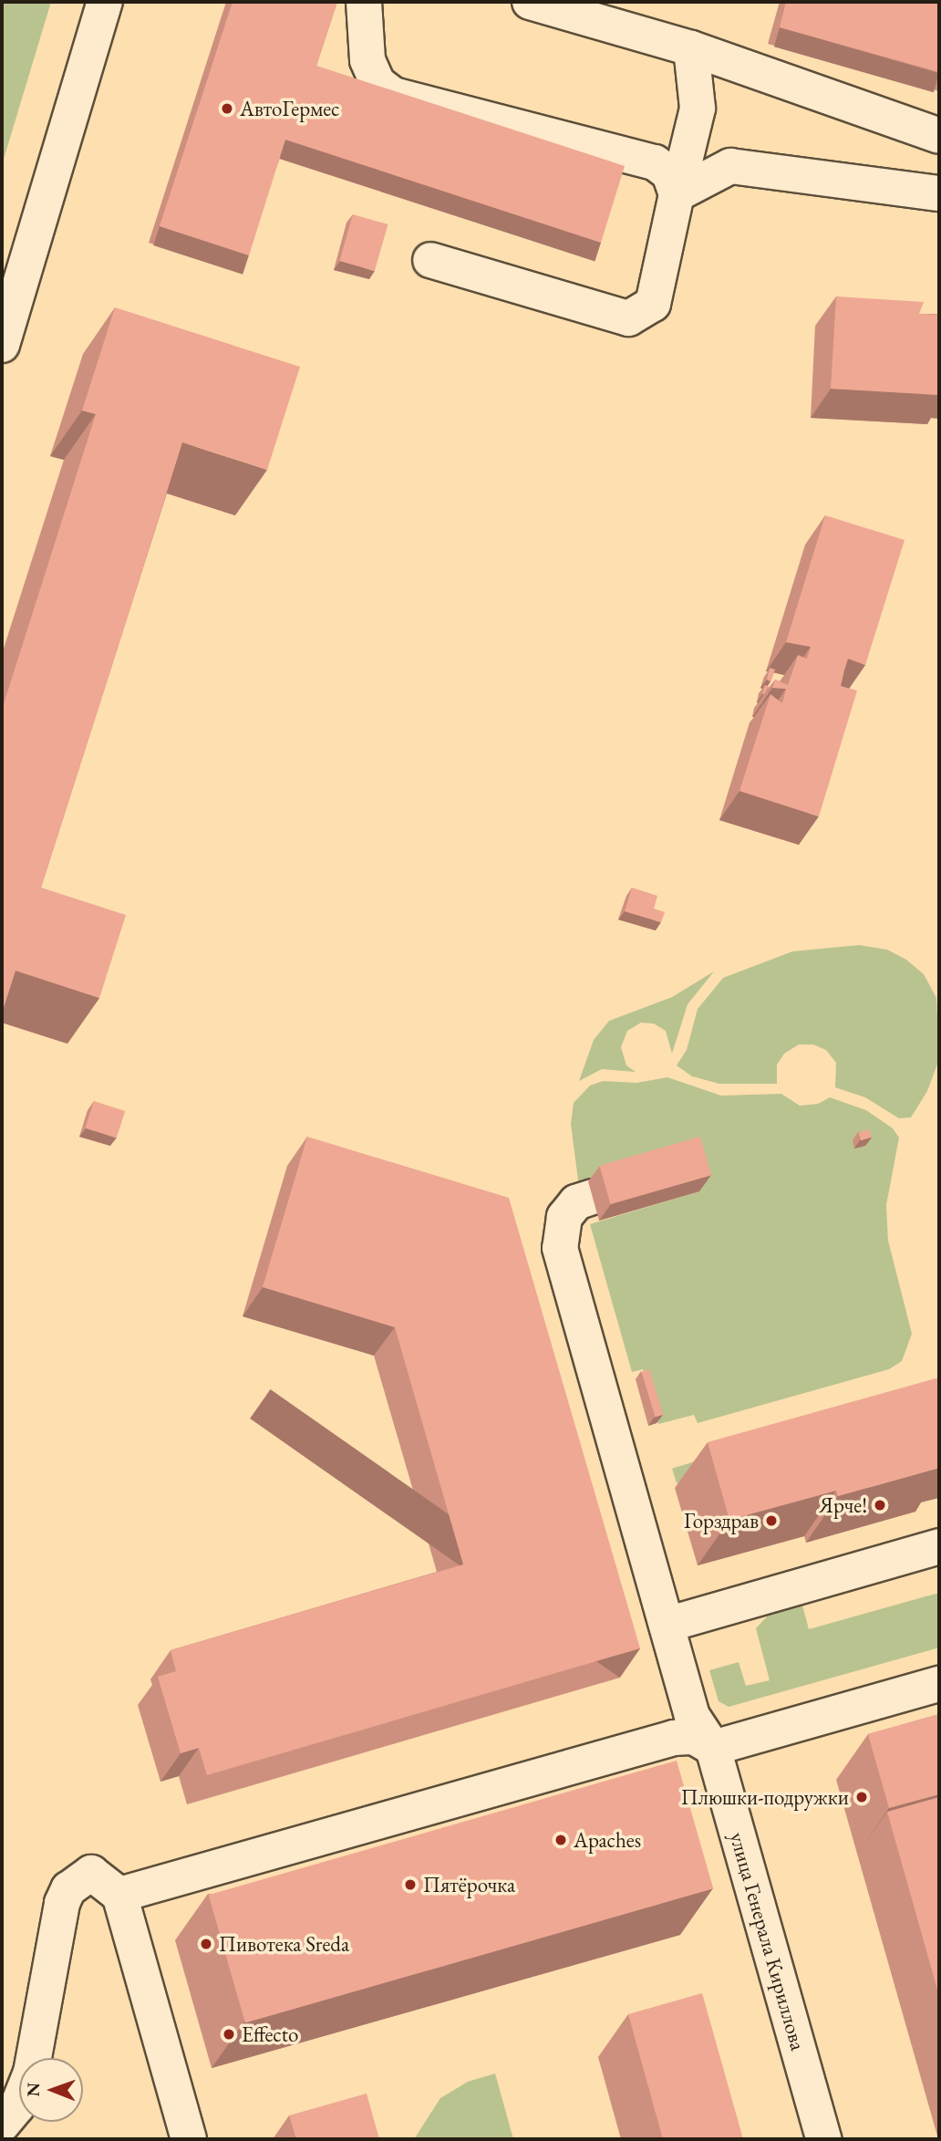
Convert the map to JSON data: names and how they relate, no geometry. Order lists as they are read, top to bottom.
{
  "streets": {
    "street": ["улица Генерала Кириллова"]
  },
  "places": [
    "АвтоГермес",
    "Ярче!",
    "Горздрав",
    "Плюшки-подружки",
    "Apaches",
    "Пятёрочка",
    "Пивотека Sreda",
    "Effecto"
  ],
  "north": "left"
}
